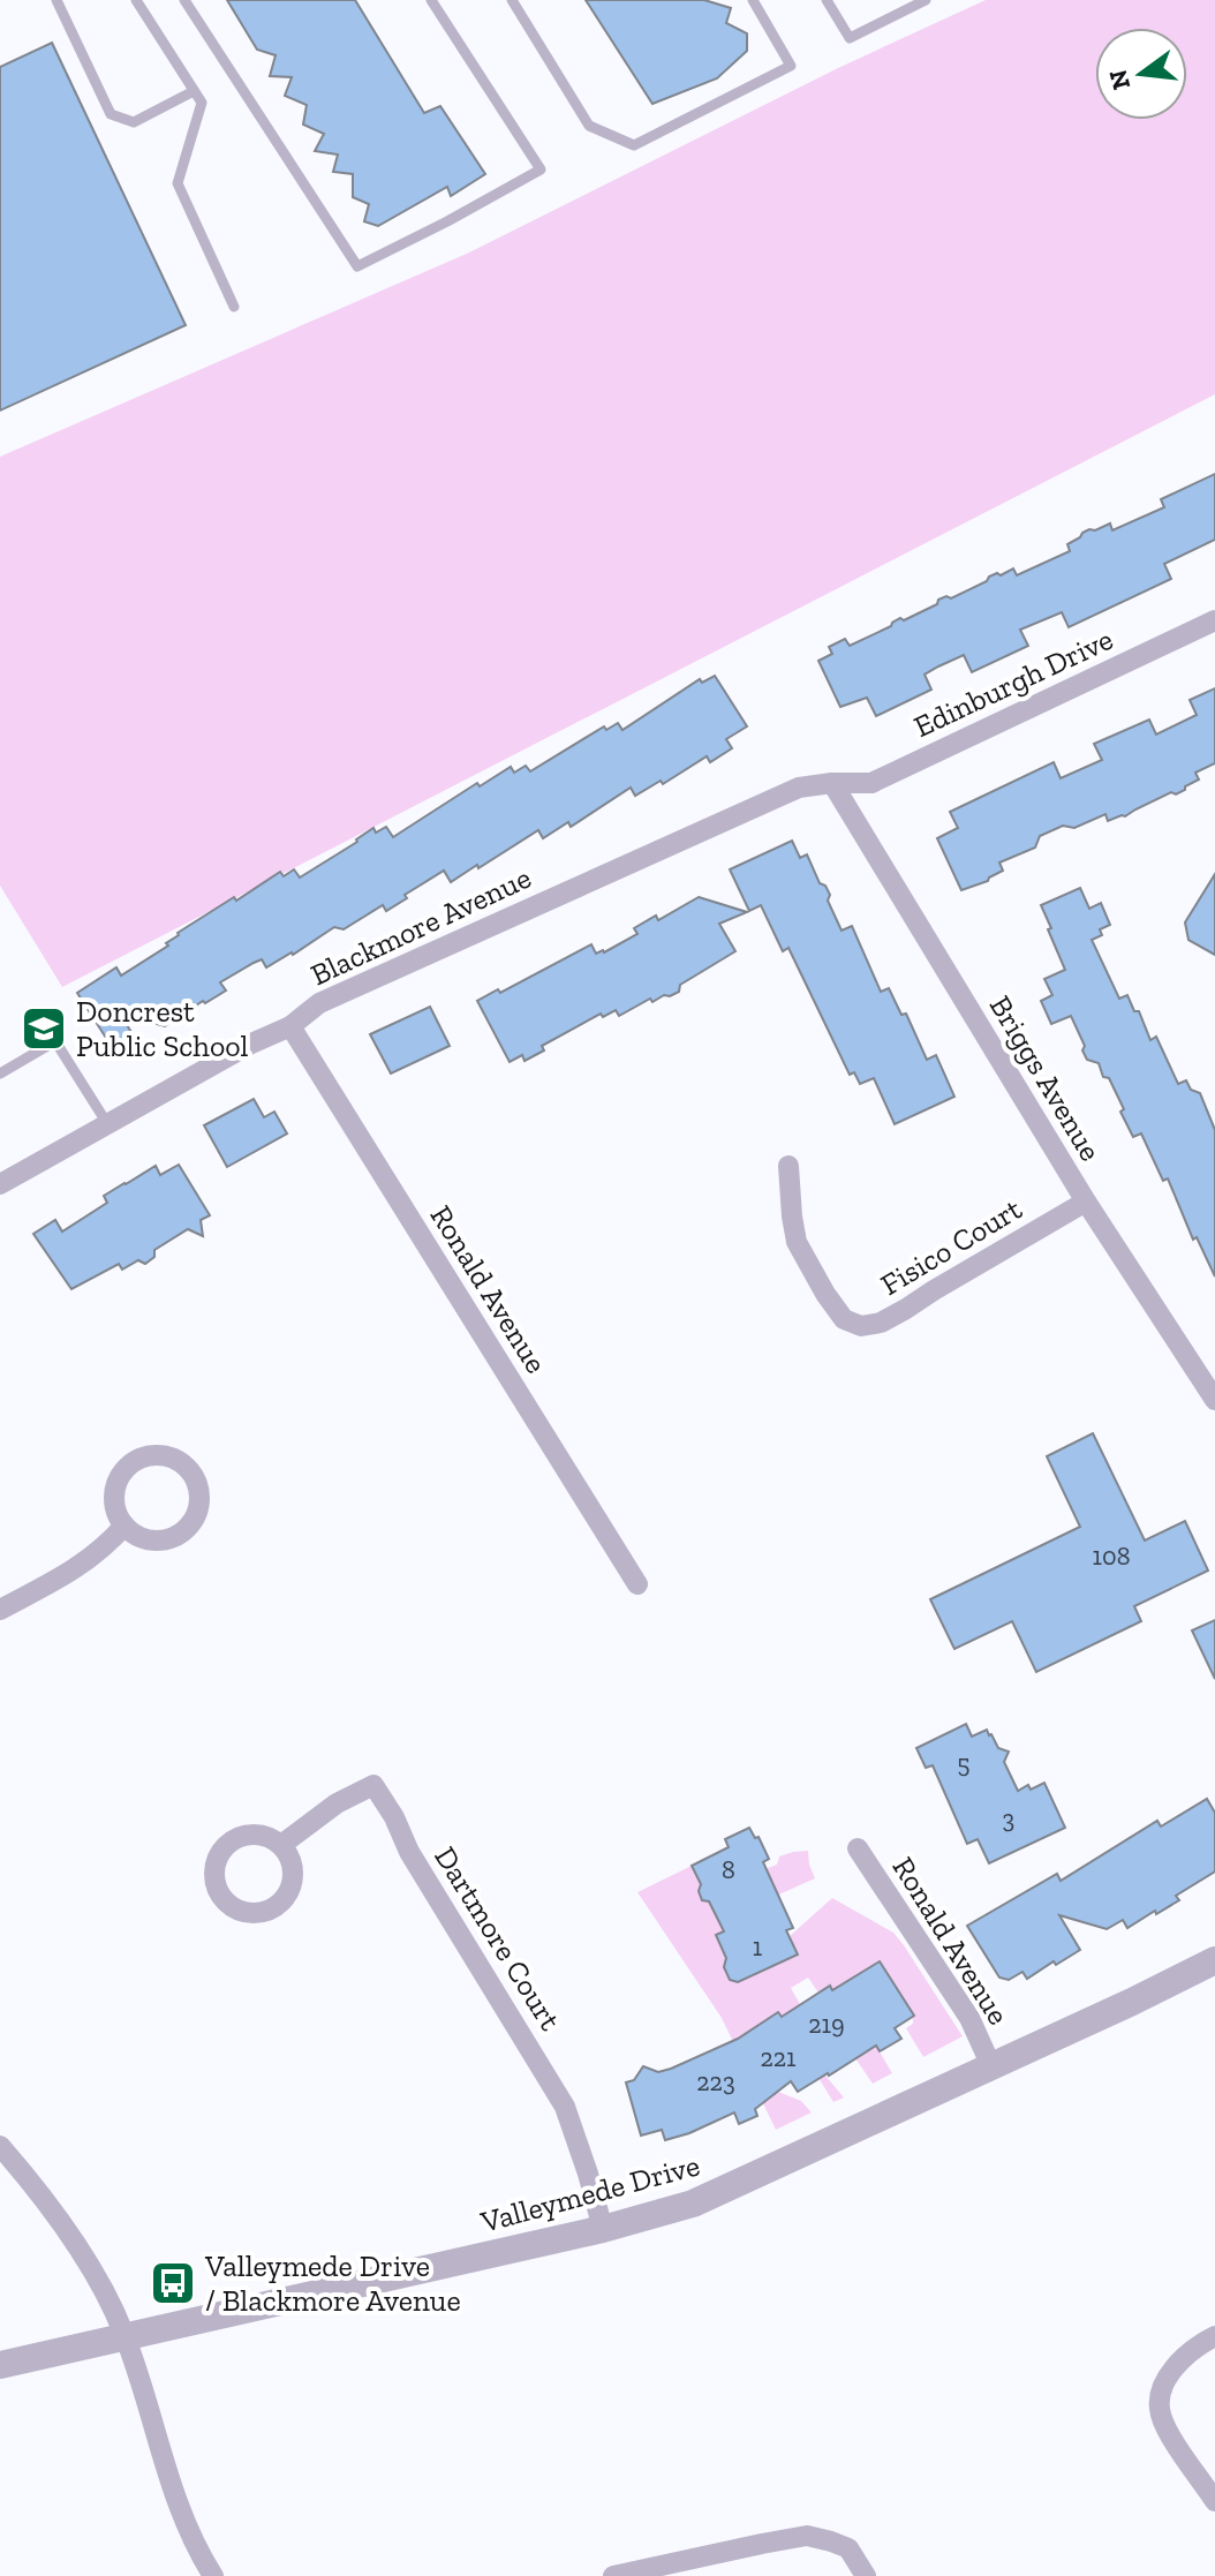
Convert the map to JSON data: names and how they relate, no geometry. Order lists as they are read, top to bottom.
{
  "streets": {
    "street": [
      "Edinburgh Drive",
      "Blackmore Avenue",
      "Briggs Avenue",
      "Fisico Court",
      "Ronald Avenue",
      "Dartmore Court",
      "Valleymede Drive"
    ]
  },
  "crossings": [
    ["Edinburgh Drive", "Blackmore Avenue"],
    ["Edinburgh Drive", "Briggs Avenue"],
    ["Blackmore Avenue", "Briggs Avenue"],
    ["Blackmore Avenue", "Ronald Avenue"],
    ["Briggs Avenue", "Fisico Court"],
    ["Ronald Avenue", "Valleymede Drive"],
    ["Dartmore Court", "Valleymede Drive"]
  ],
  "places": {
    "school or university": ["Doncrest Public School"],
    "bus stop": ["Valleymede Drive / Blackmore Avenue"]
  },
  "house_numbers": [
    "108",
    "5",
    "3",
    "8",
    "1",
    "219",
    "221",
    "223"
  ],
  "north": "left"
}
